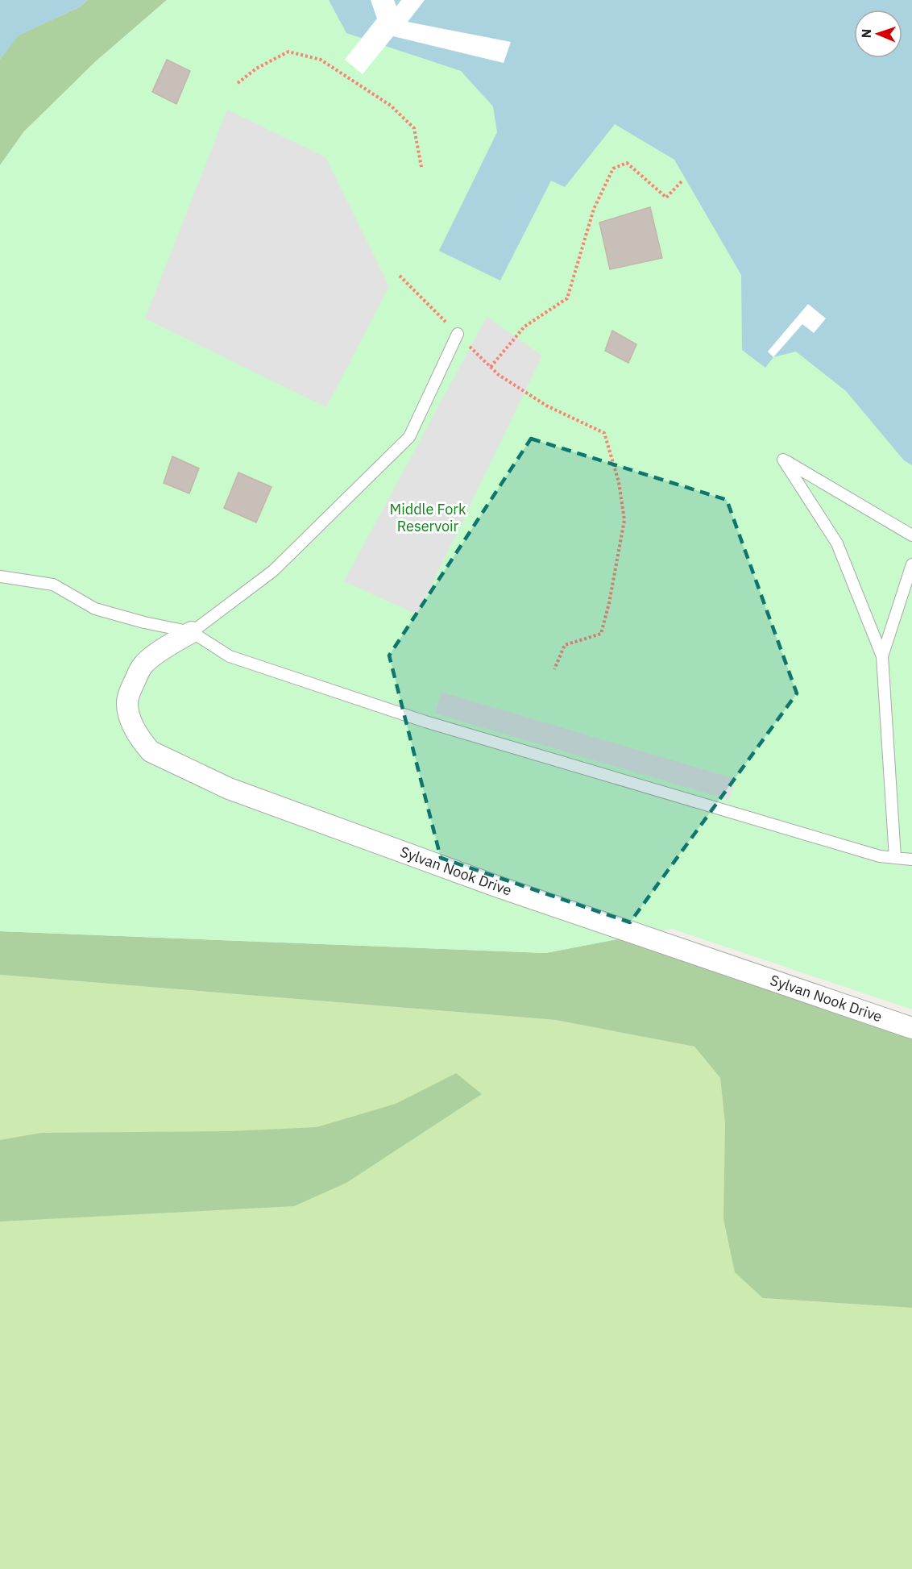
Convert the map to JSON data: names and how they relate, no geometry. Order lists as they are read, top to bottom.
{
  "streets": {
    "street": ["Sylvan Nook Drive"]
  },
  "parks": ["Middle Fork Reservoir"],
  "north": "left"
}
